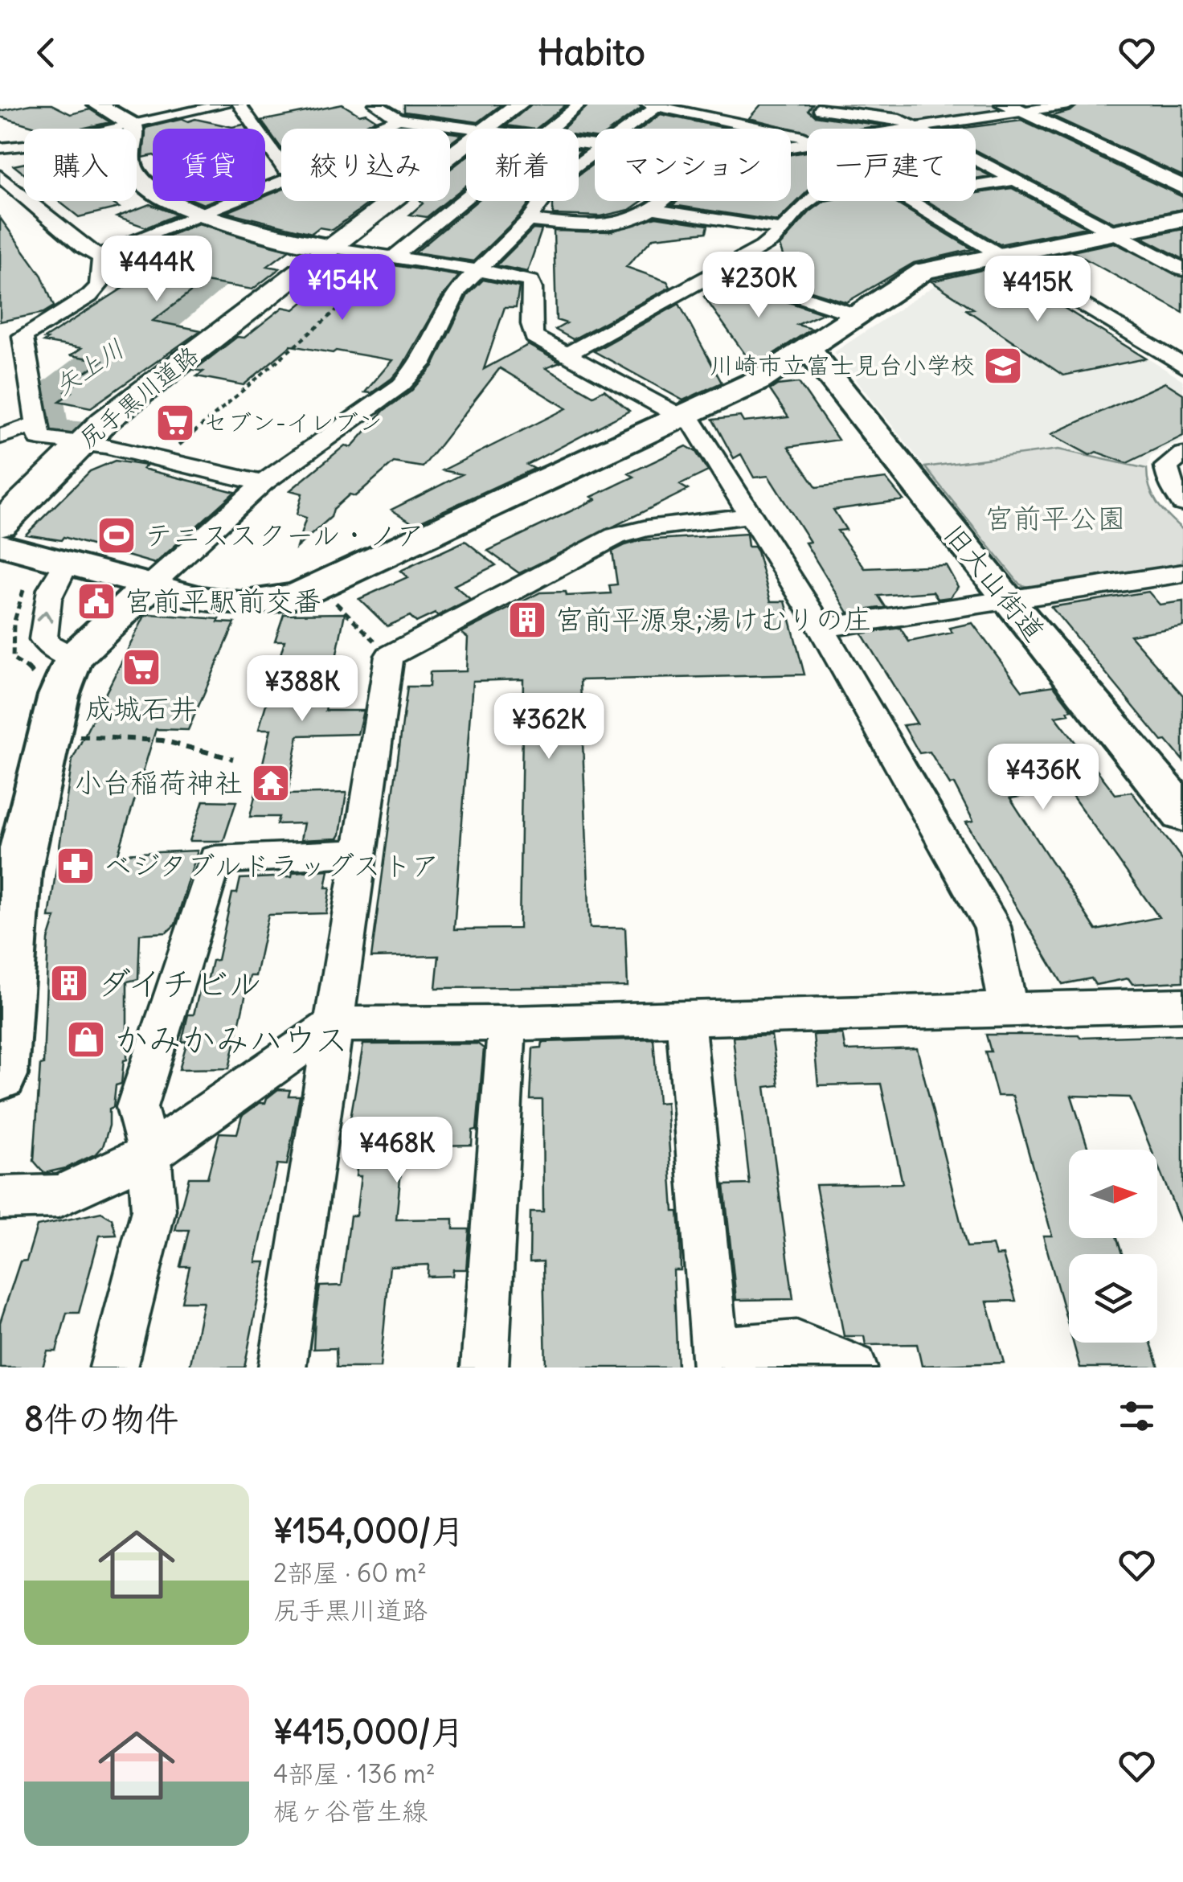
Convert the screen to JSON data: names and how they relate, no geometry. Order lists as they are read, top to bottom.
{
  "streets": {
    "main road": ["尻手黒川道路"],
    "street": ["旧大山街道"]
  },
  "water": ["矢上川"],
  "parks": ["宮前平公園"],
  "places": {
    "school or university": ["川崎市立富士見台小学校"],
    "supermarket": ["セブン-イレブン", "成城石井"],
    "sports": ["テニススクール・ノア"],
    "public building": ["宮前平駅前交番"],
    "building": ["宮前平源泉;湯けむりの庄", "ダイチビル"],
    "temple": ["小台稲荷神社"],
    "pharmacy": ["ベジタブルドラッグストア"],
    "shop": ["かみかみハウス"]
  },
  "north": "right",
  "page": {
    "header": "Habito",
    "chip": [
      "購入",
      "賃貸",
      "絞り込み",
      "新着",
      "マンション",
      "一戸建て"
    ],
    "price": [
      "¥444K",
      "¥230K",
      "¥154K",
      "¥415K",
      "¥388K",
      "¥362K",
      "¥436K",
      "¥468K"
    ],
    "heading": "8件の物件",
    "list": [
      {
        "name": "¥154,000/月",
        "note": "2部屋 · 60 m² · 尻手黒川道路"
      },
      {
        "name": "¥415,000/月",
        "note": "4部屋 · 136 m² · 梶ヶ谷菅生線"
      }
    ]
  }
}
